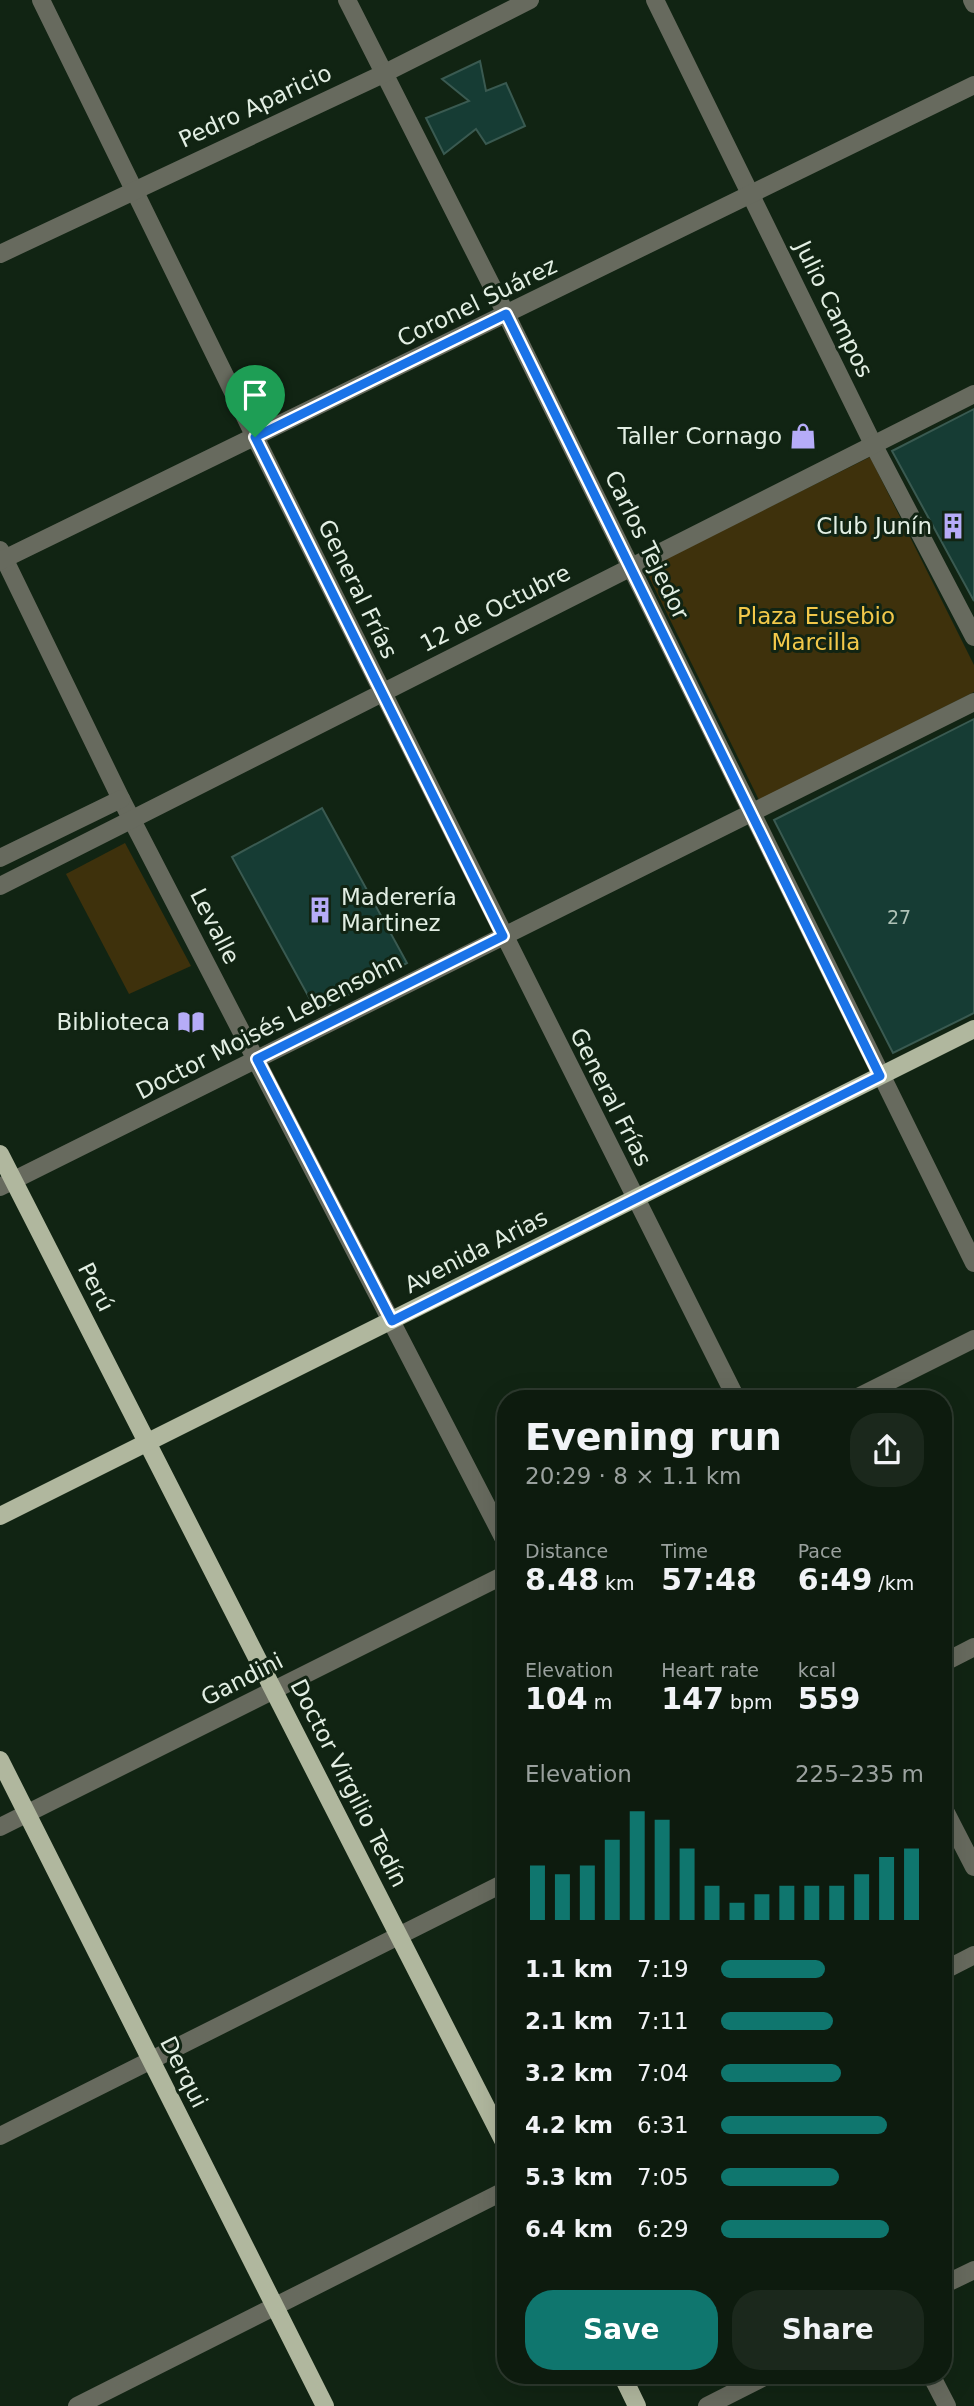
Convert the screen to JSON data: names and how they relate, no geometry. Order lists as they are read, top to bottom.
{
  "streets": {
    "main road": [
      "Avenida Arias",
      "Perú",
      "Doctor Virgilio Tedín",
      "Derqui"
    ],
    "street": [
      "Pedro Aparicio",
      "Coronel Suárez",
      "Julio Campos",
      "Carlos Tejedor",
      "General Frías",
      "12 de Octubre",
      "Levalle",
      "Doctor Moisés Lebensohn",
      "Gandini"
    ]
  },
  "crossings": [
    ["Pedro Aparicio", "Carlos Tejedor"],
    ["Pedro Aparicio", "General Frías"],
    ["Coronel Suárez", "Julio Campos"],
    ["Coronel Suárez", "Carlos Tejedor"],
    ["Coronel Suárez", "General Frías"],
    ["Coronel Suárez", "Levalle"],
    ["Julio Campos", "12 de Octubre"],
    ["Carlos Tejedor", "12 de Octubre"],
    ["Carlos Tejedor", "Doctor Moisés Lebensohn"],
    ["Carlos Tejedor", "Avenida Arias"],
    ["General Frías", "12 de Octubre"],
    ["General Frías", "Doctor Moisés Lebensohn"],
    ["General Frías", "Avenida Arias"],
    ["12 de Octubre", "Levalle"],
    ["Levalle", "Doctor Moisés Lebensohn"],
    ["Levalle", "Avenida Arias"],
    ["Doctor Moisés Lebensohn", "Perú"],
    ["Avenida Arias", "Perú"],
    ["Avenida Arias", "Doctor Virgilio Tedín"],
    ["Perú", "Doctor Virgilio Tedín"],
    ["Gandini", "Doctor Virgilio Tedín"],
    ["Gandini", "Derqui"]
  ],
  "parks": ["Plaza Eusebio Marcilla"],
  "places": {
    "shop": ["Taller Cornago"],
    "building": ["Club Junín", "Maderería Martinez"],
    "library": ["Biblioteca"]
  },
  "house_numbers": ["27"],
  "page": {
    "heading": ["Evening run", "20:29 · 8 × 1.1 km"],
    "stats": [
      ["Distance", "8.48 km"],
      ["Time", "57:48"],
      ["Pace", "6:49 /km"],
      ["Elevation", "104 m"],
      ["Heart rate", "147 bpm"],
      ["kcal", "559"]
    ],
    "chart": ["Elevation", "225–235 m"],
    "list": [
      {
        "name": "1.1 km",
        "note": "7:19"
      },
      {
        "name": "2.1 km",
        "note": "7:11"
      },
      {
        "name": "3.2 km",
        "note": "7:04"
      },
      {
        "name": "4.2 km",
        "note": "6:31"
      },
      {
        "name": "5.3 km",
        "note": "7:05"
      },
      {
        "name": "6.4 km",
        "note": "6:29"
      }
    ],
    "buttons": ["Save", "Share"]
  }
}
